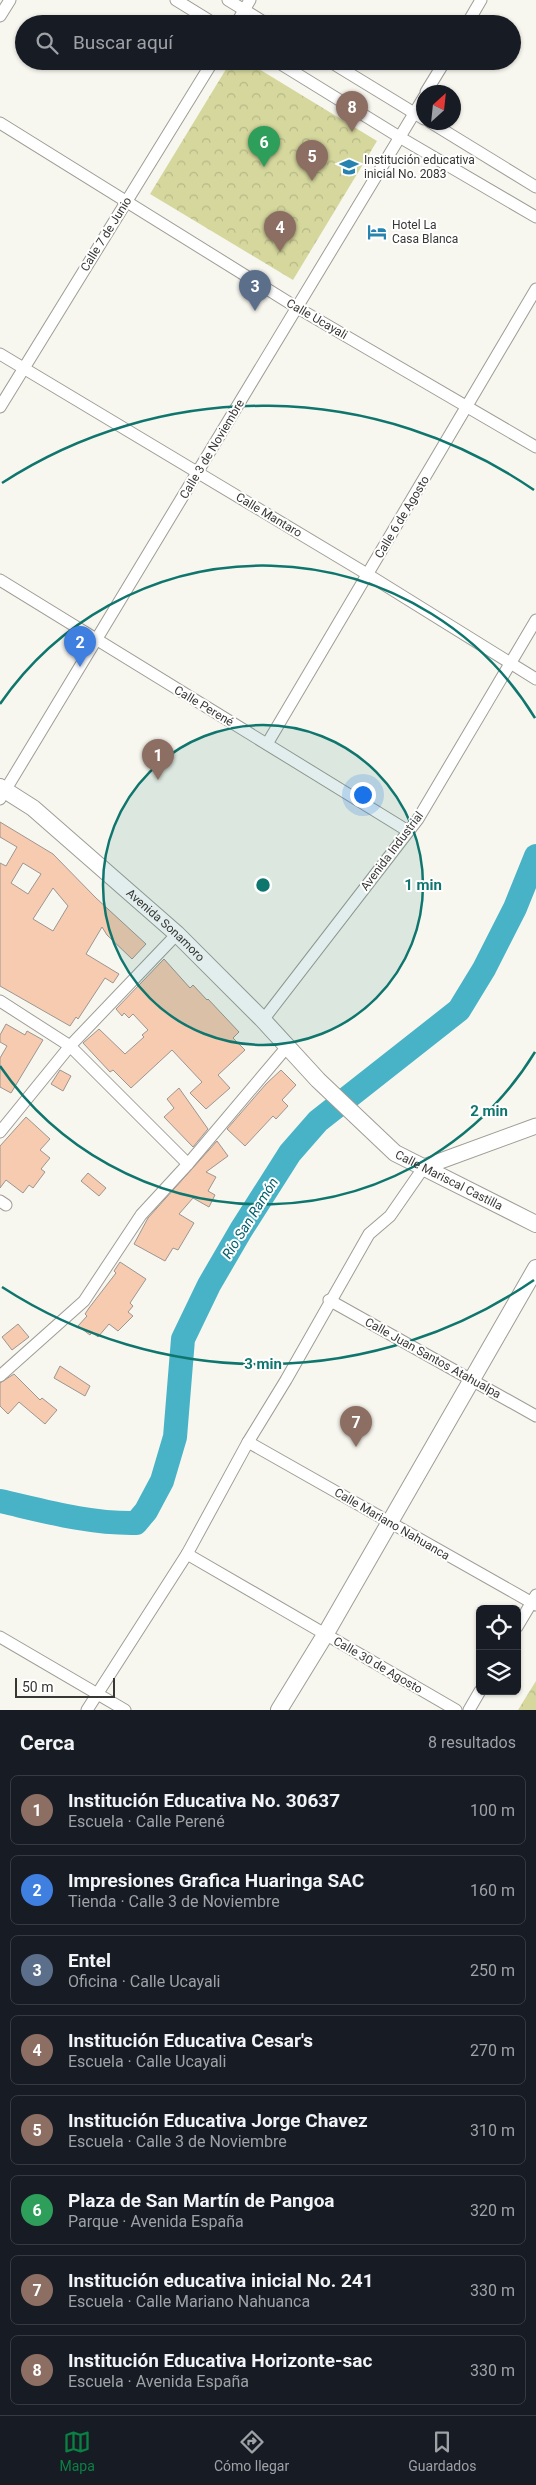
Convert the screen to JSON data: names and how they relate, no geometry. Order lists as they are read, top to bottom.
{
  "streets": {
    "main road": ["Avenida Sonamoro", "Calle Mariscal Castilla"],
    "street": [
      "Calle 7 de Junio",
      "Calle Ucayali",
      "Calle 3 de Noviembre",
      "Calle Mantaro",
      "Calle 6 de Agosto",
      "Calle Perené",
      "Avenida Industrial",
      "Calle Juan Santos Atahualpa",
      "Calle Mariano Nahuanca",
      "Calle 30 de Agosto"
    ]
  },
  "crossings": [
    ["Calle 7 de Junio", "Calle Ucayali"],
    ["Calle 7 de Junio", "Calle Mantaro"],
    ["Calle Ucayali", "Calle 3 de Noviembre"],
    ["Calle Ucayali", "Calle 6 de Agosto"],
    ["Calle 3 de Noviembre", "Calle Mantaro"],
    ["Calle 3 de Noviembre", "Calle Perené"],
    ["Calle 3 de Noviembre", "Avenida Sonamoro"],
    ["Calle Mantaro", "Calle 6 de Agosto"],
    ["Calle Mantaro", "Avenida Industrial"],
    ["Calle 6 de Agosto", "Calle Perené"],
    ["Calle Perené", "Avenida Industrial"],
    ["Avenida Industrial", "Avenida Sonamoro"],
    ["Avenida Sonamoro", "Calle Mariscal Castilla"]
  ],
  "water": ["Río San Ramón"],
  "places": {
    "school or university": ["Institución educativa inicial No. 2083"],
    "hotel": ["Hotel La Casa Blanca"]
  },
  "scale_bar": "50 m",
  "north": "top right",
  "page": {
    "search": "Buscar aquí",
    "pins": [
      "8",
      "6",
      "5",
      "4",
      "3",
      "2",
      "1",
      "7"
    ],
    "scale": "50 m",
    "heading": ["Cerca", "8 resultados"],
    "list": [
      {
        "mark": "1",
        "name": "Institución Educativa No. 30637",
        "note": "Escuela · Calle Perené",
        "value": "100 m"
      },
      {
        "mark": "2",
        "name": "Impresiones Grafica Huaringa SAC",
        "note": "Tienda · Calle 3 de Noviembre",
        "value": "160 m"
      },
      {
        "mark": "3",
        "name": "Entel",
        "note": "Oficina · Calle Ucayali",
        "value": "250 m"
      },
      {
        "mark": "4",
        "name": "Institución Educativa Cesar's",
        "note": "Escuela · Calle Ucayali",
        "value": "270 m"
      },
      {
        "mark": "5",
        "name": "Institución Educativa Jorge Chavez",
        "note": "Escuela · Calle 3 de Noviembre",
        "value": "310 m"
      },
      {
        "mark": "6",
        "name": "Plaza de San Martín de Pangoa",
        "note": "Parque · Avenida España",
        "value": "320 m"
      },
      {
        "mark": "7",
        "name": "Institución educativa inicial No. 241",
        "note": "Escuela · Calle Mariano Nahuanca",
        "value": "330 m"
      },
      {
        "mark": "8",
        "name": "Institución Educativa Horizonte-sac",
        "note": "Escuela · Avenida España",
        "value": "330 m"
      }
    ],
    "nav": ["Mapa", "Cómo llegar", "Guardados"]
  },
  "rings": ["1 min", "2 min", "3 min"]
}
